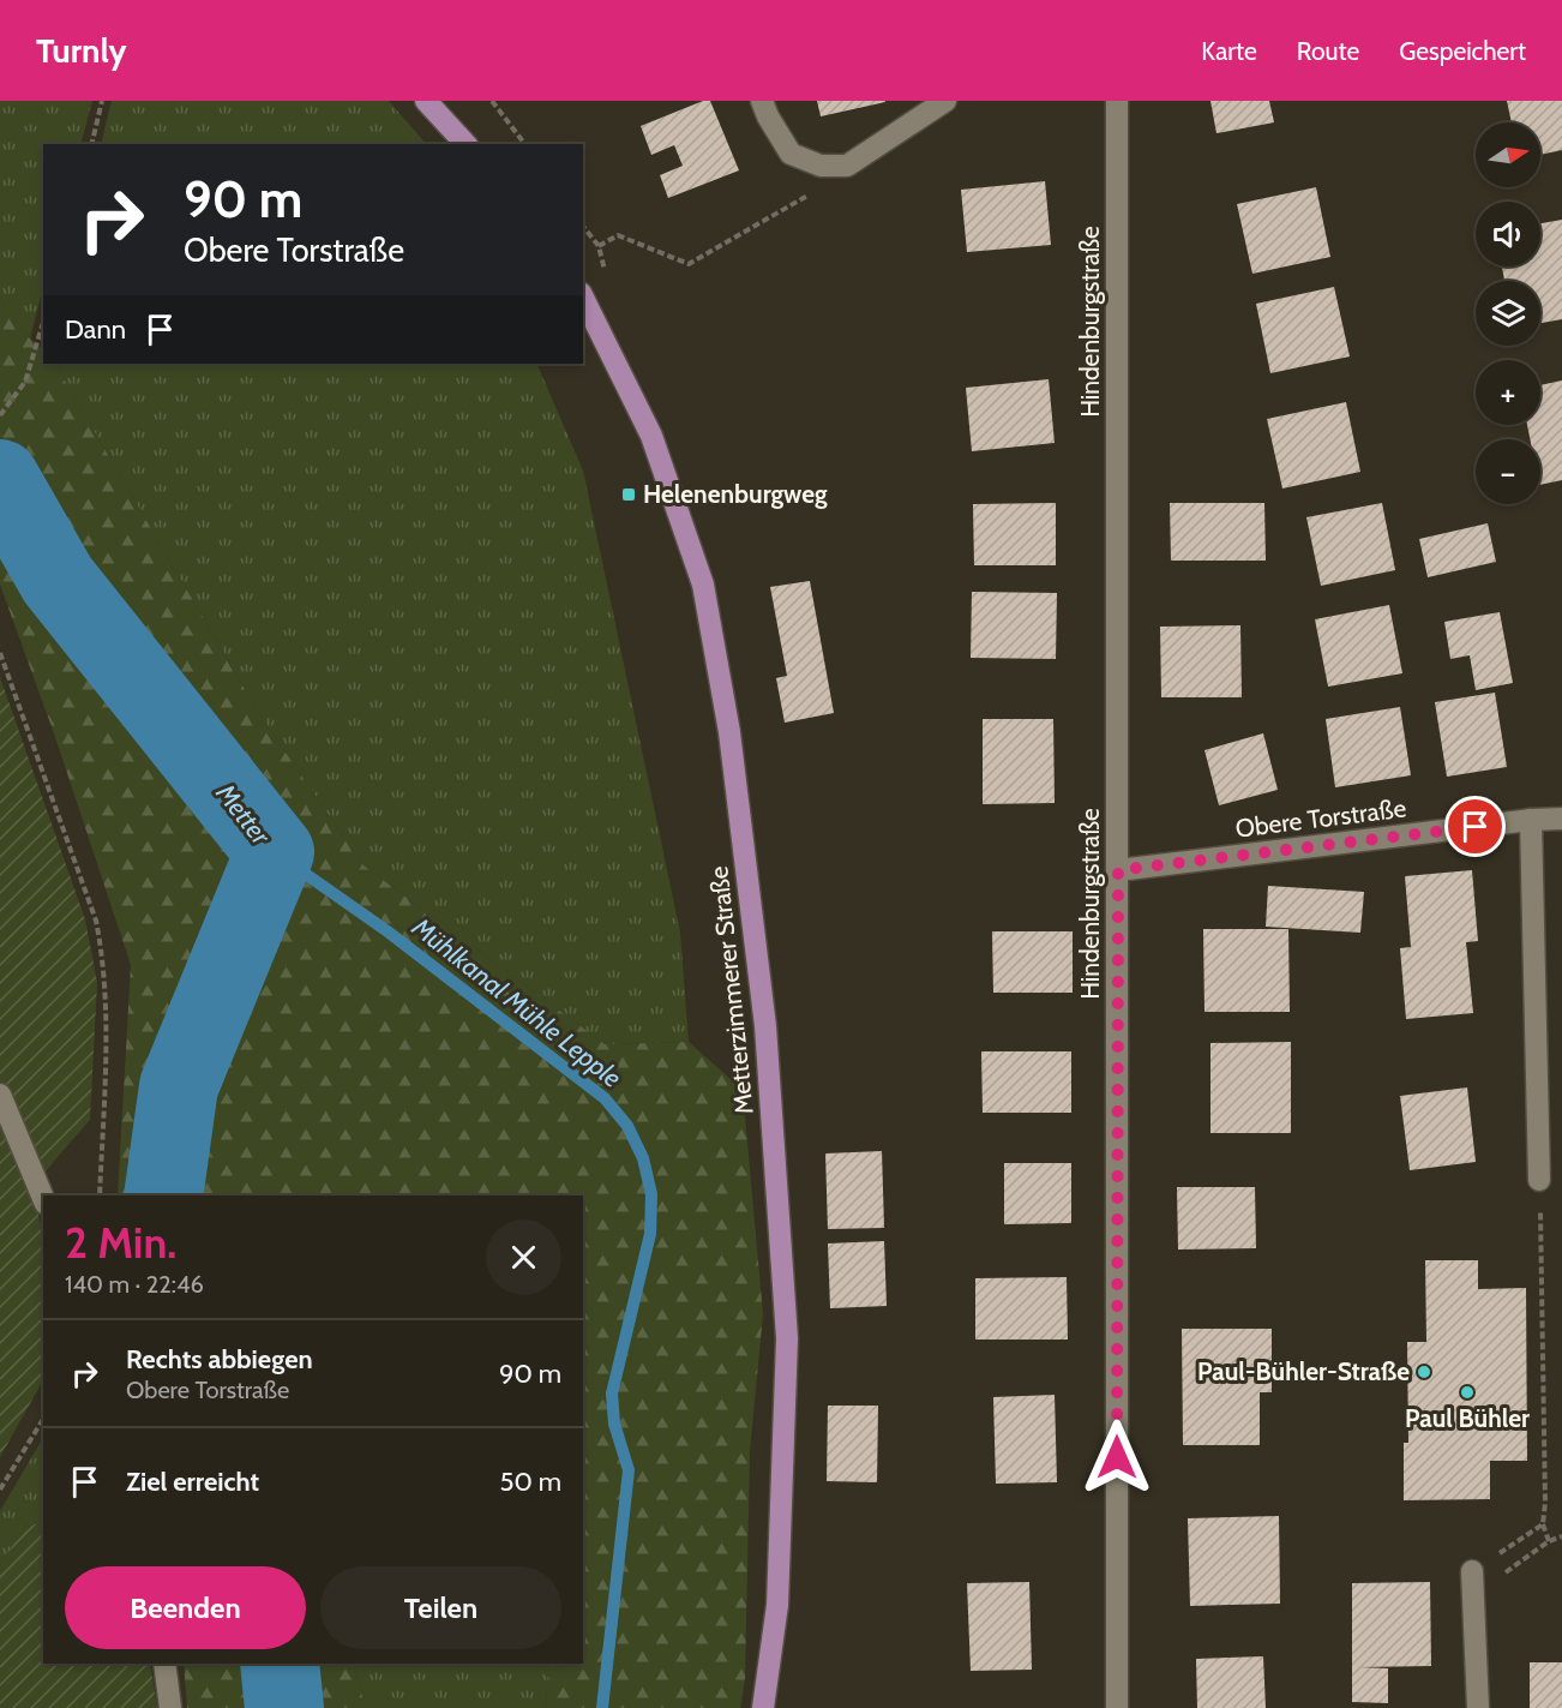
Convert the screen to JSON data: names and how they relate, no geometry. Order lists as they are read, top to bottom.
{
  "streets": {
    "main road": ["Metterzimmerer Straße"],
    "street": ["Hindenburgstraße", "Obere Torstraße"]
  },
  "crossings": [
    ["Hindenburgstraße", "Obere Torstraße"]
  ],
  "water": ["Metter", "Mühlkanal Mühle Lepple"],
  "places": {
    "transit": ["Helenenburgweg"],
    "other": ["Paul-Bühler-Straße", "Paul Bühler"]
  },
  "north": "right",
  "page": {
    "header": "Turnly",
    "nav": ["Karte", "Route", "Gespeichert"],
    "map_buttons": ["+", "−"],
    "turn": ["90 m", "Obere Torstraße"],
    "then": "Dann",
    "heading": ["2 Min.", "140 m · 22:46"],
    "list": [
      {
        "name": "Rechts abbiegen",
        "note": "Obere Torstraße",
        "value": "90 m"
      },
      {
        "name": "Ziel erreicht",
        "value": "50 m"
      }
    ],
    "buttons": ["Beenden", "Teilen"]
  }
}
